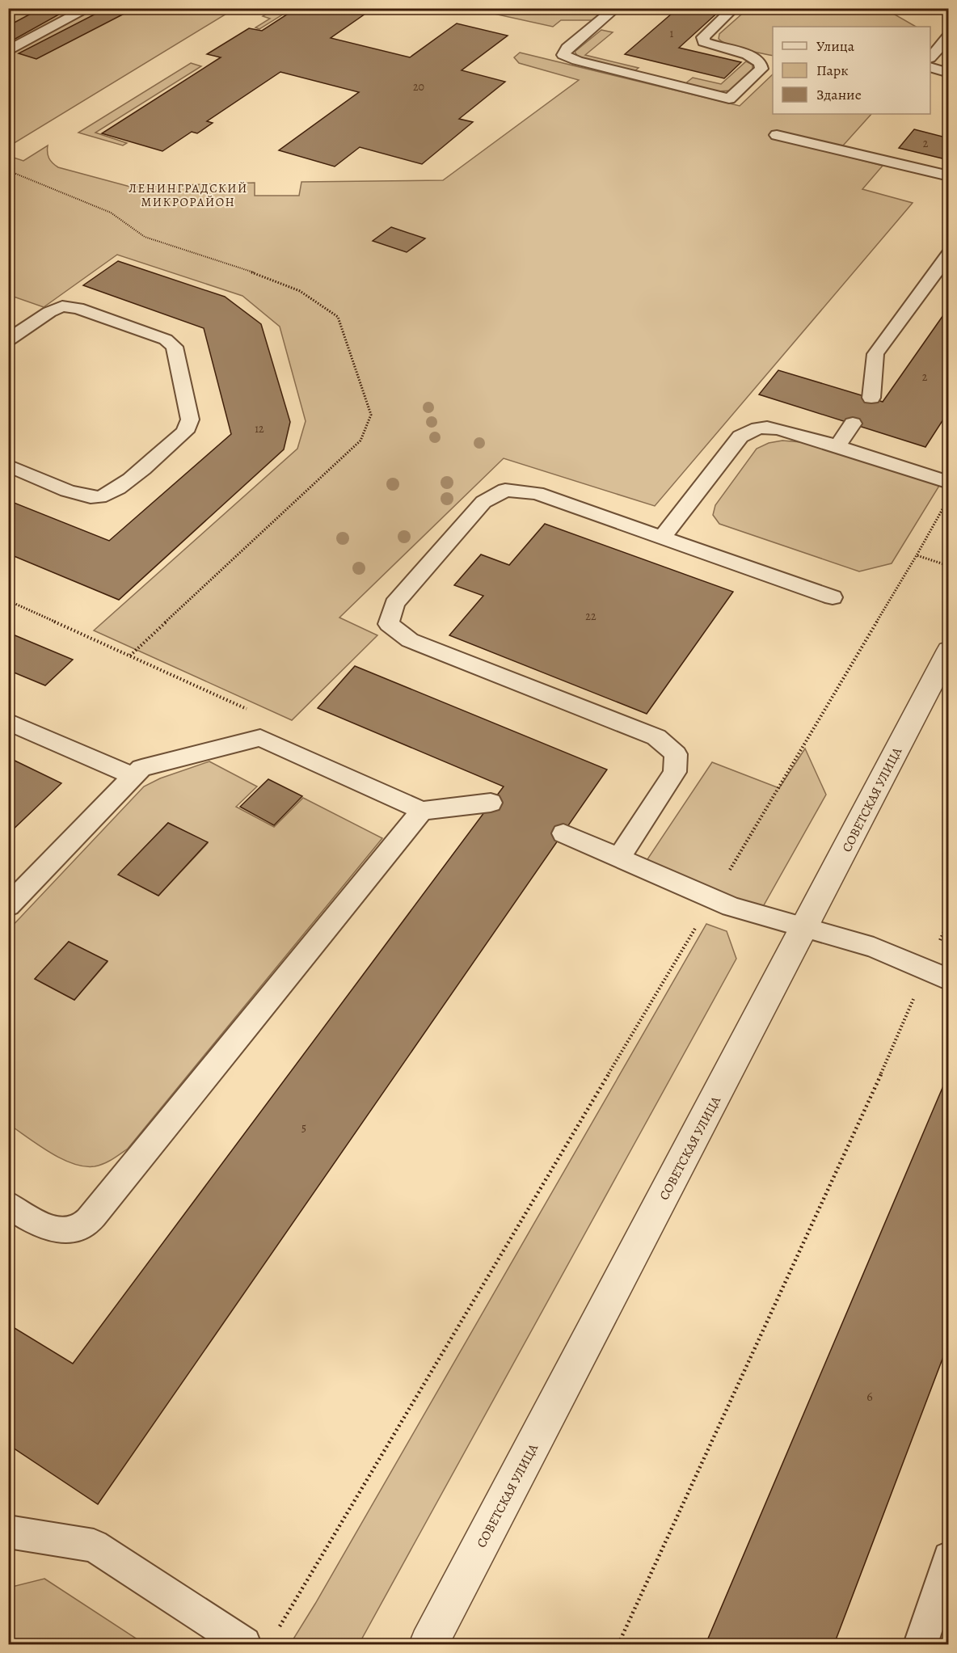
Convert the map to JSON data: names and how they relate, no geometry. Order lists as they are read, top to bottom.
{
  "streets": {
    "street": ["СОВЕТСКАЯ УЛИЦА"]
  },
  "districts": ["ЛЕНИНГРАДСКИЙ МИКРОРАЙОН"],
  "house_numbers": [
    "1",
    "20",
    "2",
    "2",
    "12",
    "22",
    "5",
    "6"
  ],
  "legend": ["Улица", "Парк", "Здание"]
}
